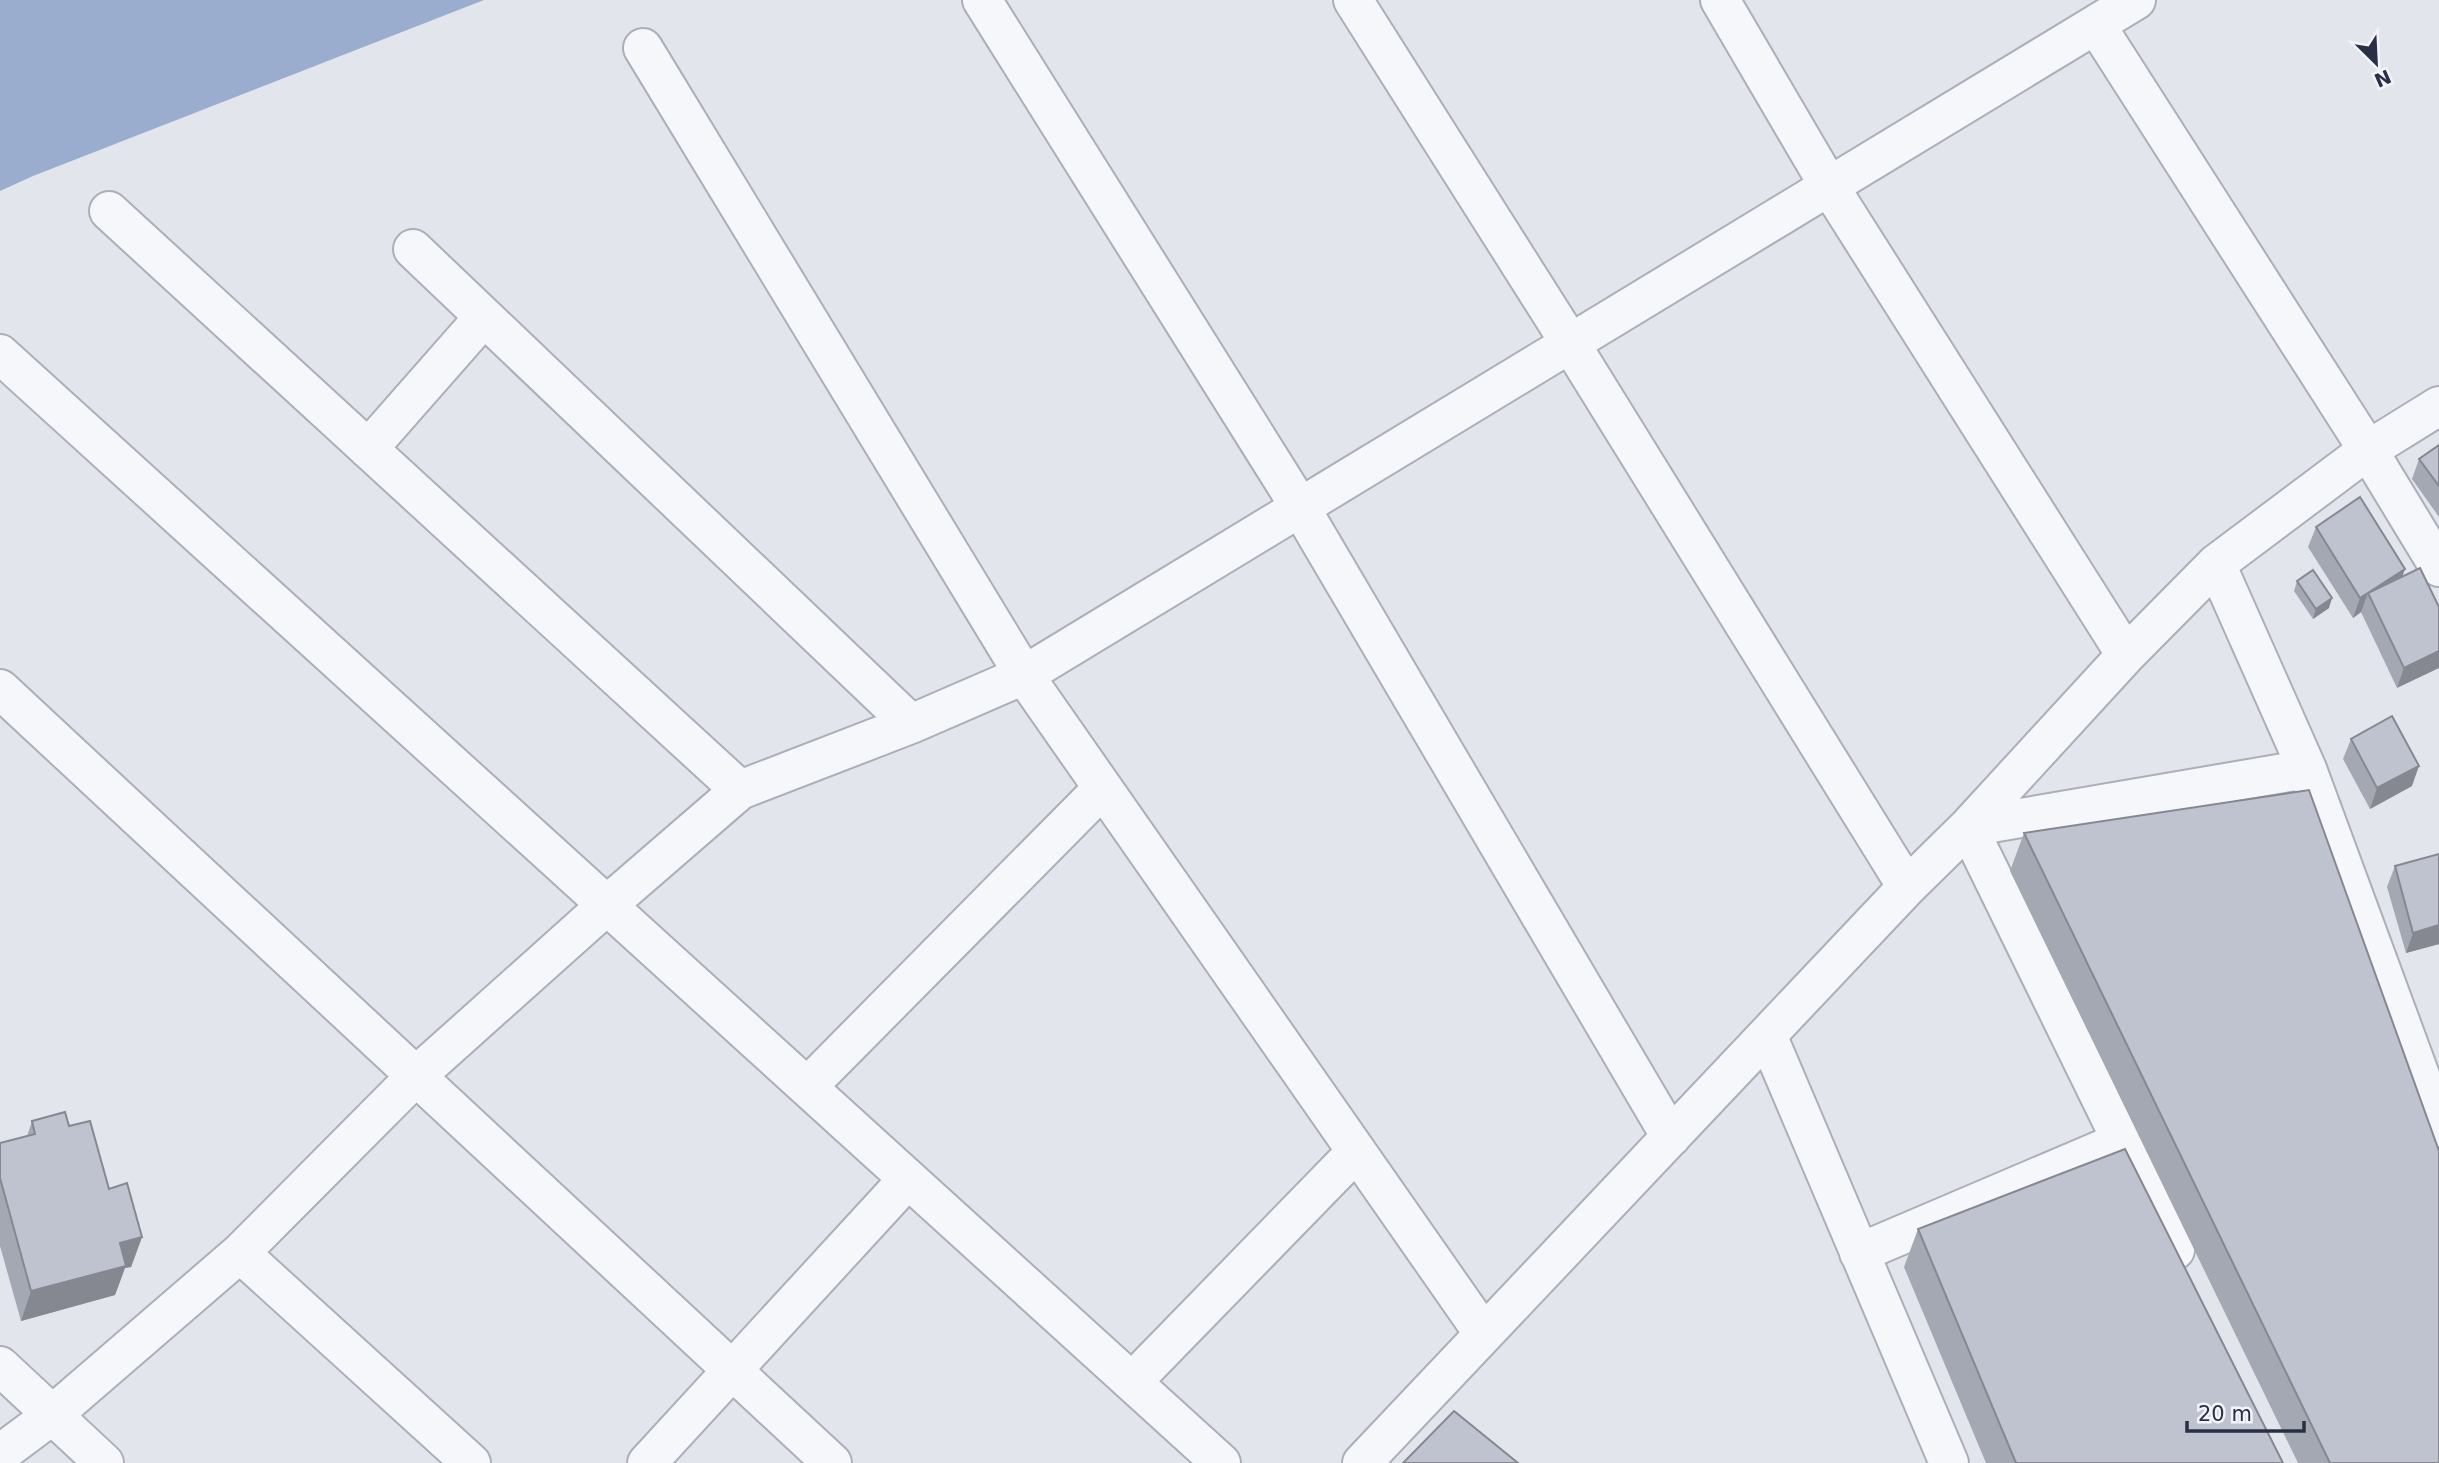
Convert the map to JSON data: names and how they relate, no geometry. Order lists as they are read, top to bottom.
{
  "scale_bar": "20 m",
  "north": "bottom right"
}
